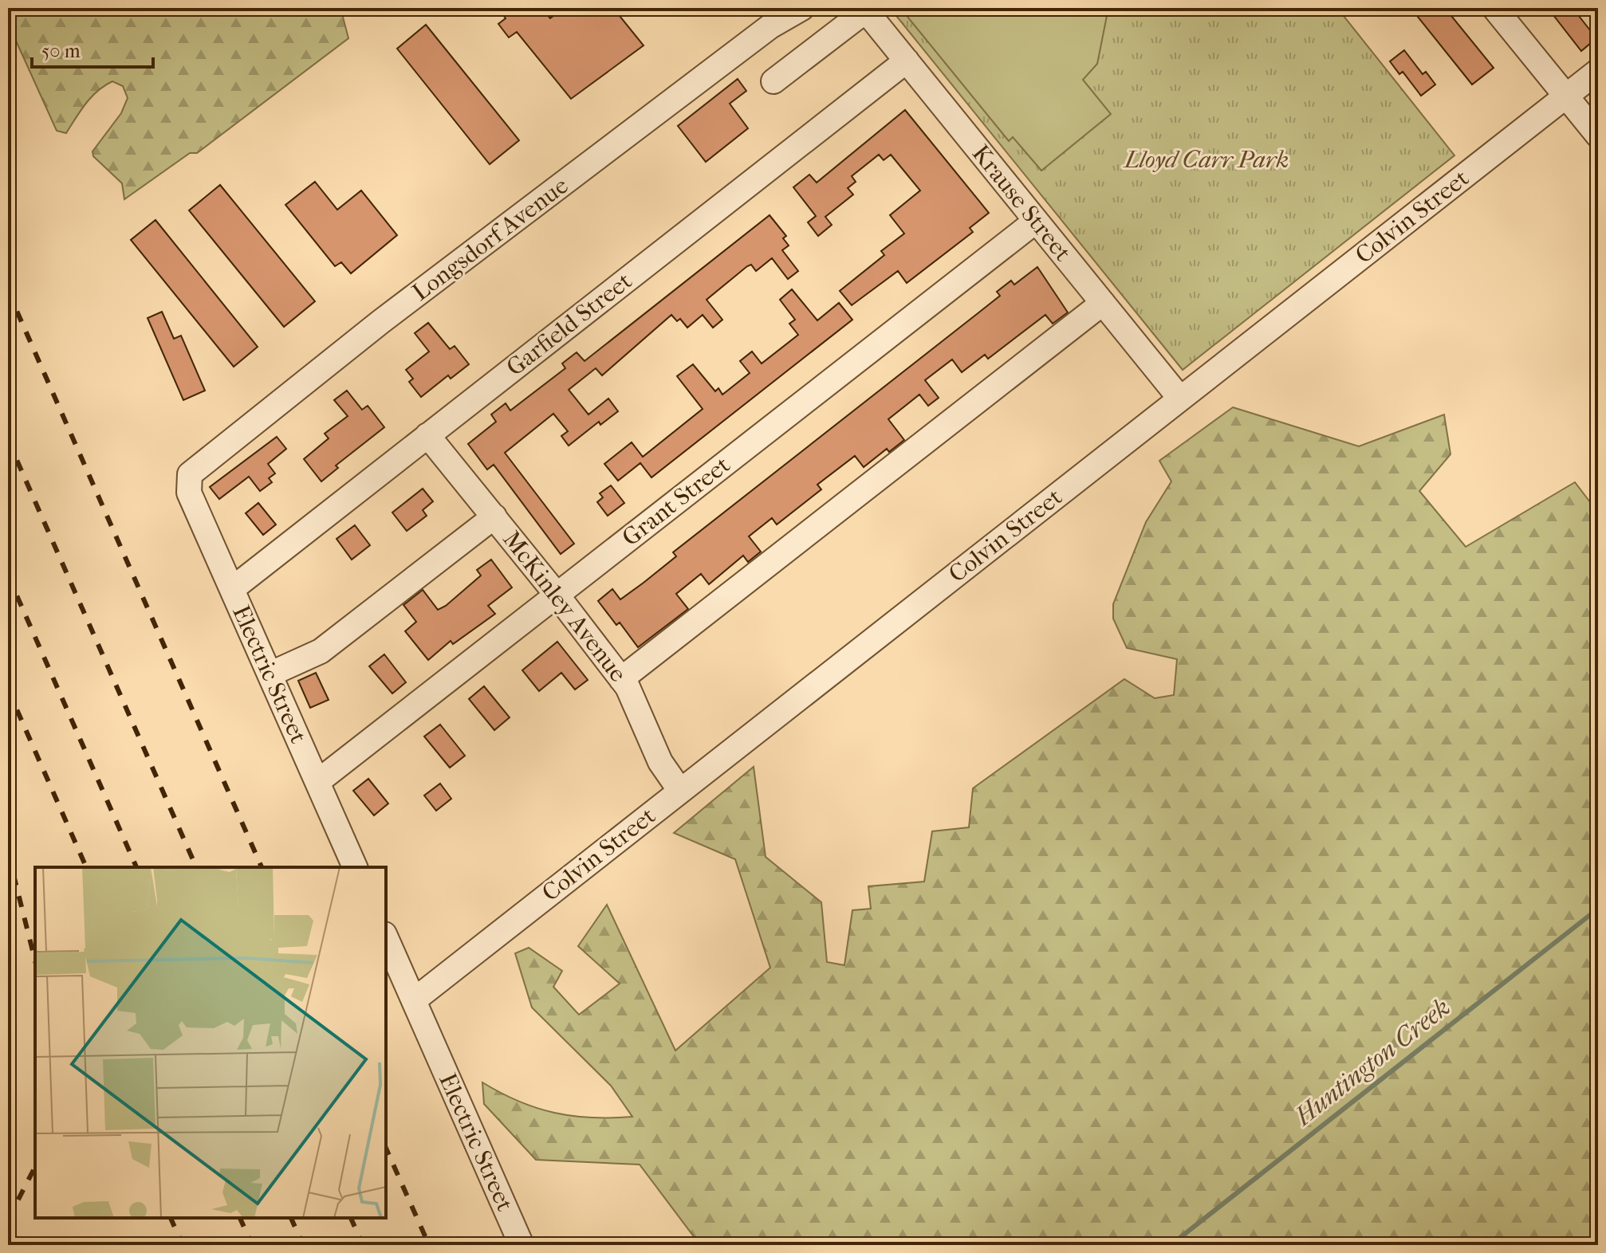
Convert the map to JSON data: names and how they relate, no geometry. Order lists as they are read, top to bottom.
{
  "streets": {
    "street": [
      "Krause Street",
      "Colvin Street",
      "Longsdorf Avenue",
      "Garfield Street",
      "Grant Street",
      "McKinley Avenue",
      "Electric Street"
    ]
  },
  "crossings": [
    ["Krause Street", "Colvin Street"],
    ["Krause Street", "Garfield Street"],
    ["Krause Street", "Grant Street"],
    ["Colvin Street", "McKinley Avenue"],
    ["Colvin Street", "Electric Street"],
    ["Longsdorf Avenue", "Electric Street"],
    ["Garfield Street", "McKinley Avenue"],
    ["Garfield Street", "Electric Street"],
    ["Grant Street", "McKinley Avenue"],
    ["Grant Street", "Electric Street"]
  ],
  "water": ["Huntington Creek"],
  "parks": ["Lloyd Carr Park"],
  "scale_bar": "50 m"
}
